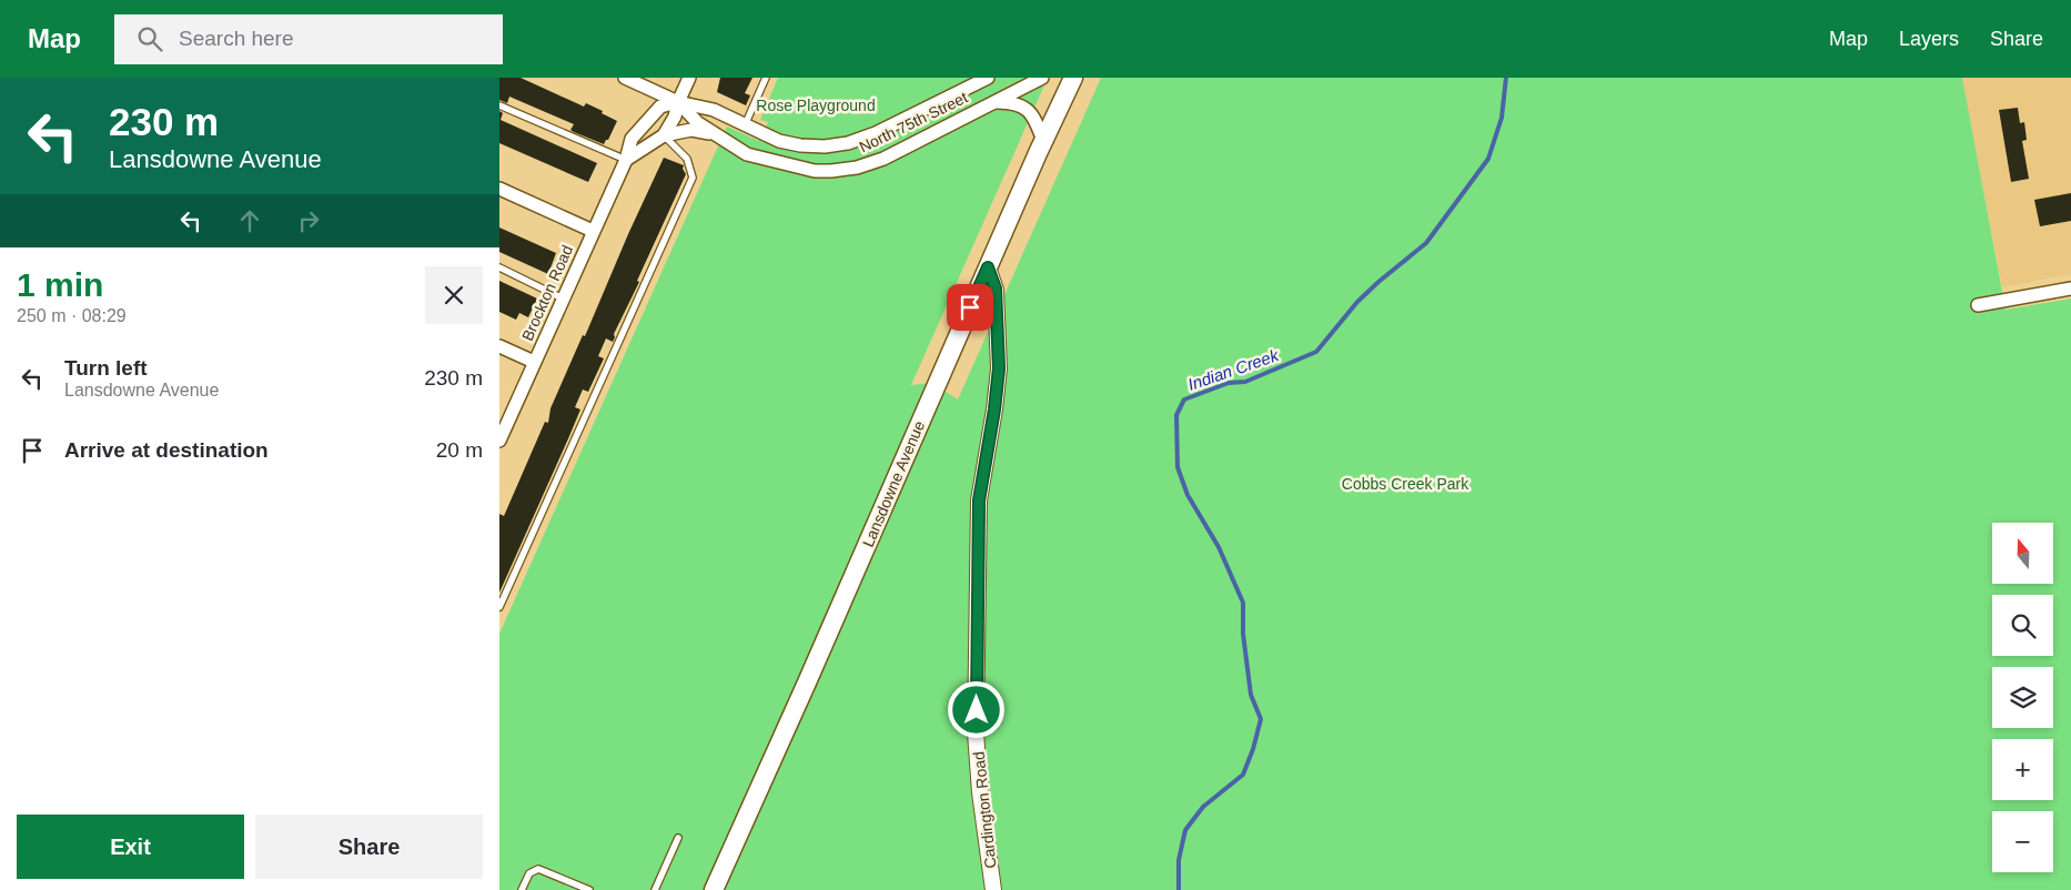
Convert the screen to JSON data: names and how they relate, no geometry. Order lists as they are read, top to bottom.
{
  "streets": {
    "main road": ["Lansdowne Avenue"],
    "street": ["North 75th Street", "Brockton Road", "Cardington Road"]
  },
  "crossings": [
    ["North 75th Street", "Brockton Road"],
    ["Lansdowne Avenue", "Cardington Road"]
  ],
  "water": ["Indian Creek"],
  "parks": ["Rose Playground", "Cobbs Creek Park"],
  "north": "top",
  "page": {
    "header": "Map",
    "search": "Search here",
    "nav": ["Map", "Layers", "Share"],
    "turn": ["230 m", "Lansdowne Avenue"],
    "heading": ["1 min", "250 m · 08:29"],
    "list": [
      {
        "name": "Turn left",
        "note": "Lansdowne Avenue",
        "value": "230 m"
      },
      {
        "name": "Arrive at destination",
        "value": "20 m"
      }
    ],
    "map_buttons": ["+", "−"],
    "buttons": ["Exit", "Share"]
  }
}
